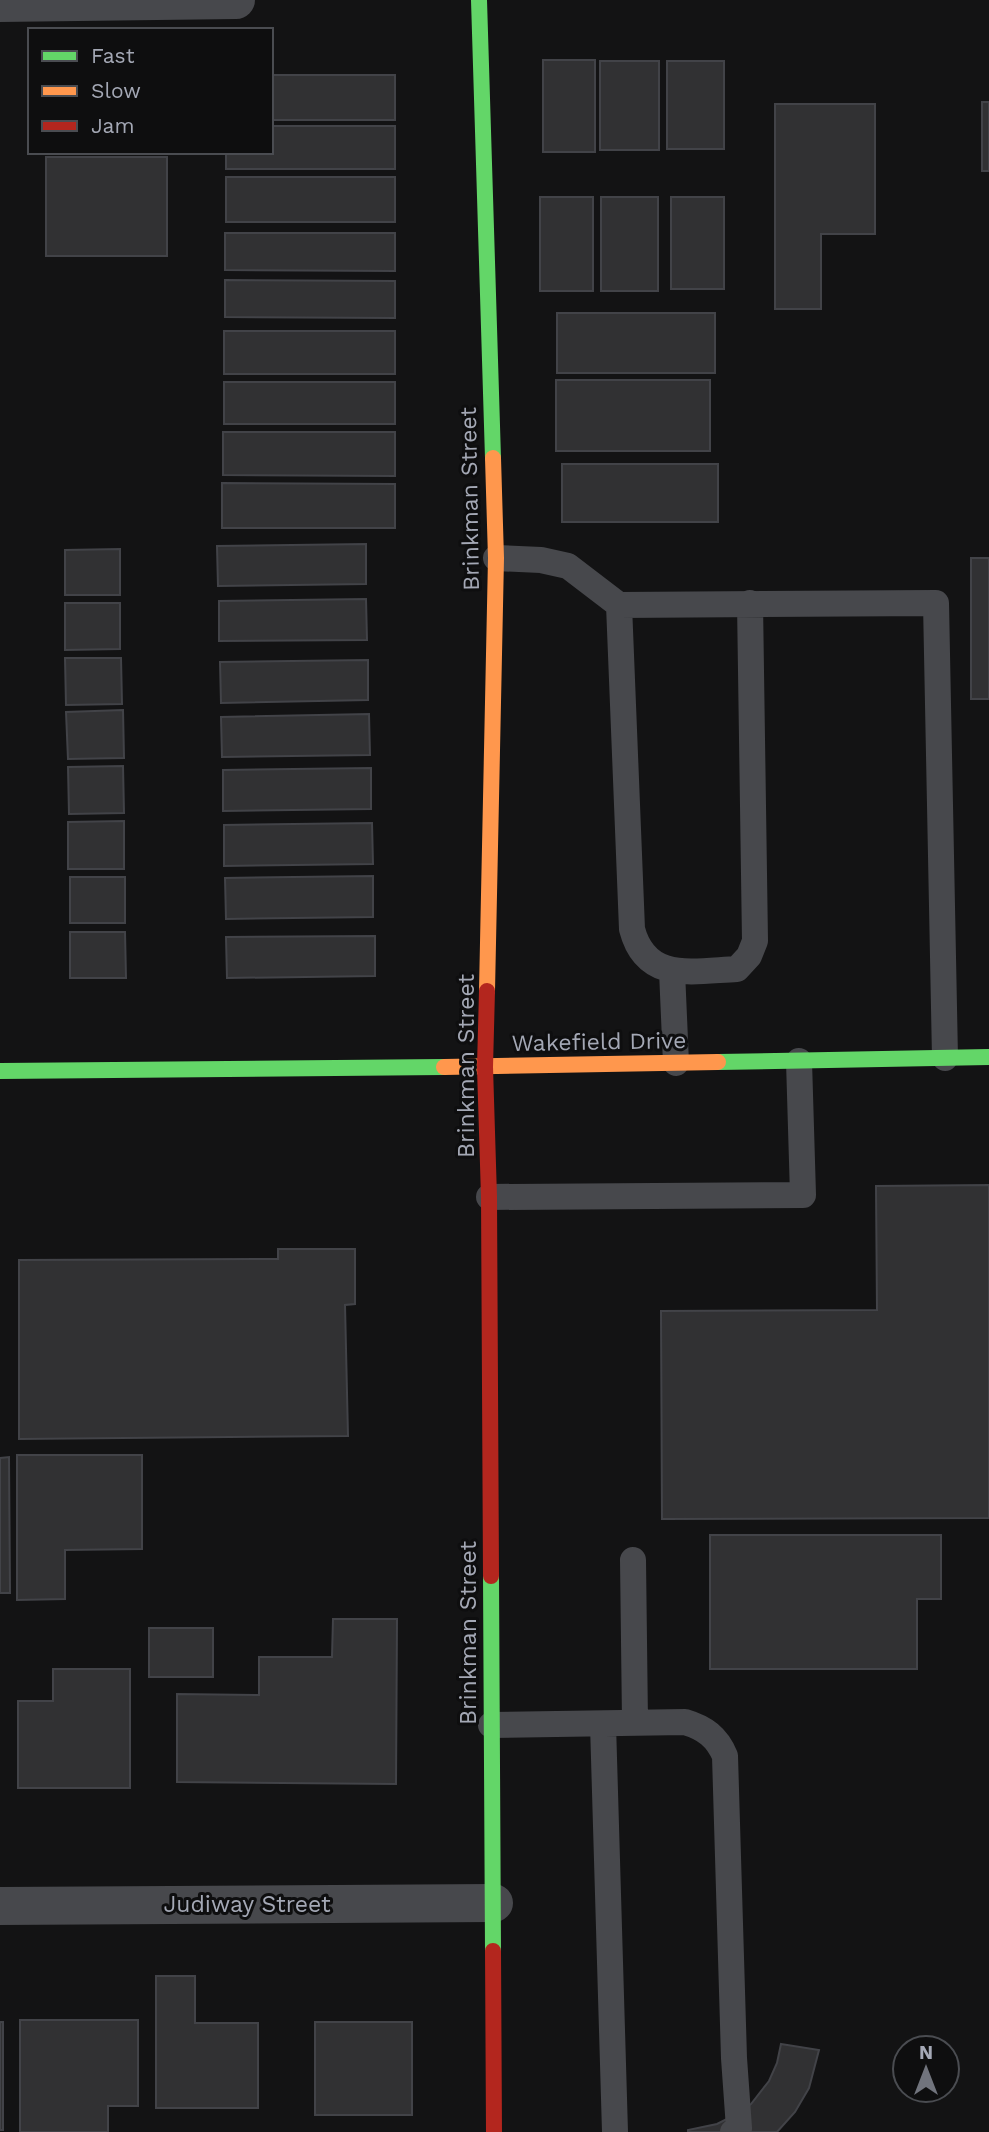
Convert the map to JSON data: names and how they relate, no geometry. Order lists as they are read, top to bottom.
{
  "streets": {
    "street": ["Brinkman Street", "Wakefield Drive", "Judiway Street"]
  },
  "crossings": [
    ["Brinkman Street", "Wakefield Drive"],
    ["Brinkman Street", "Judiway Street"]
  ],
  "legend": ["Fast", "Slow", "Jam"],
  "north": "top"
}
